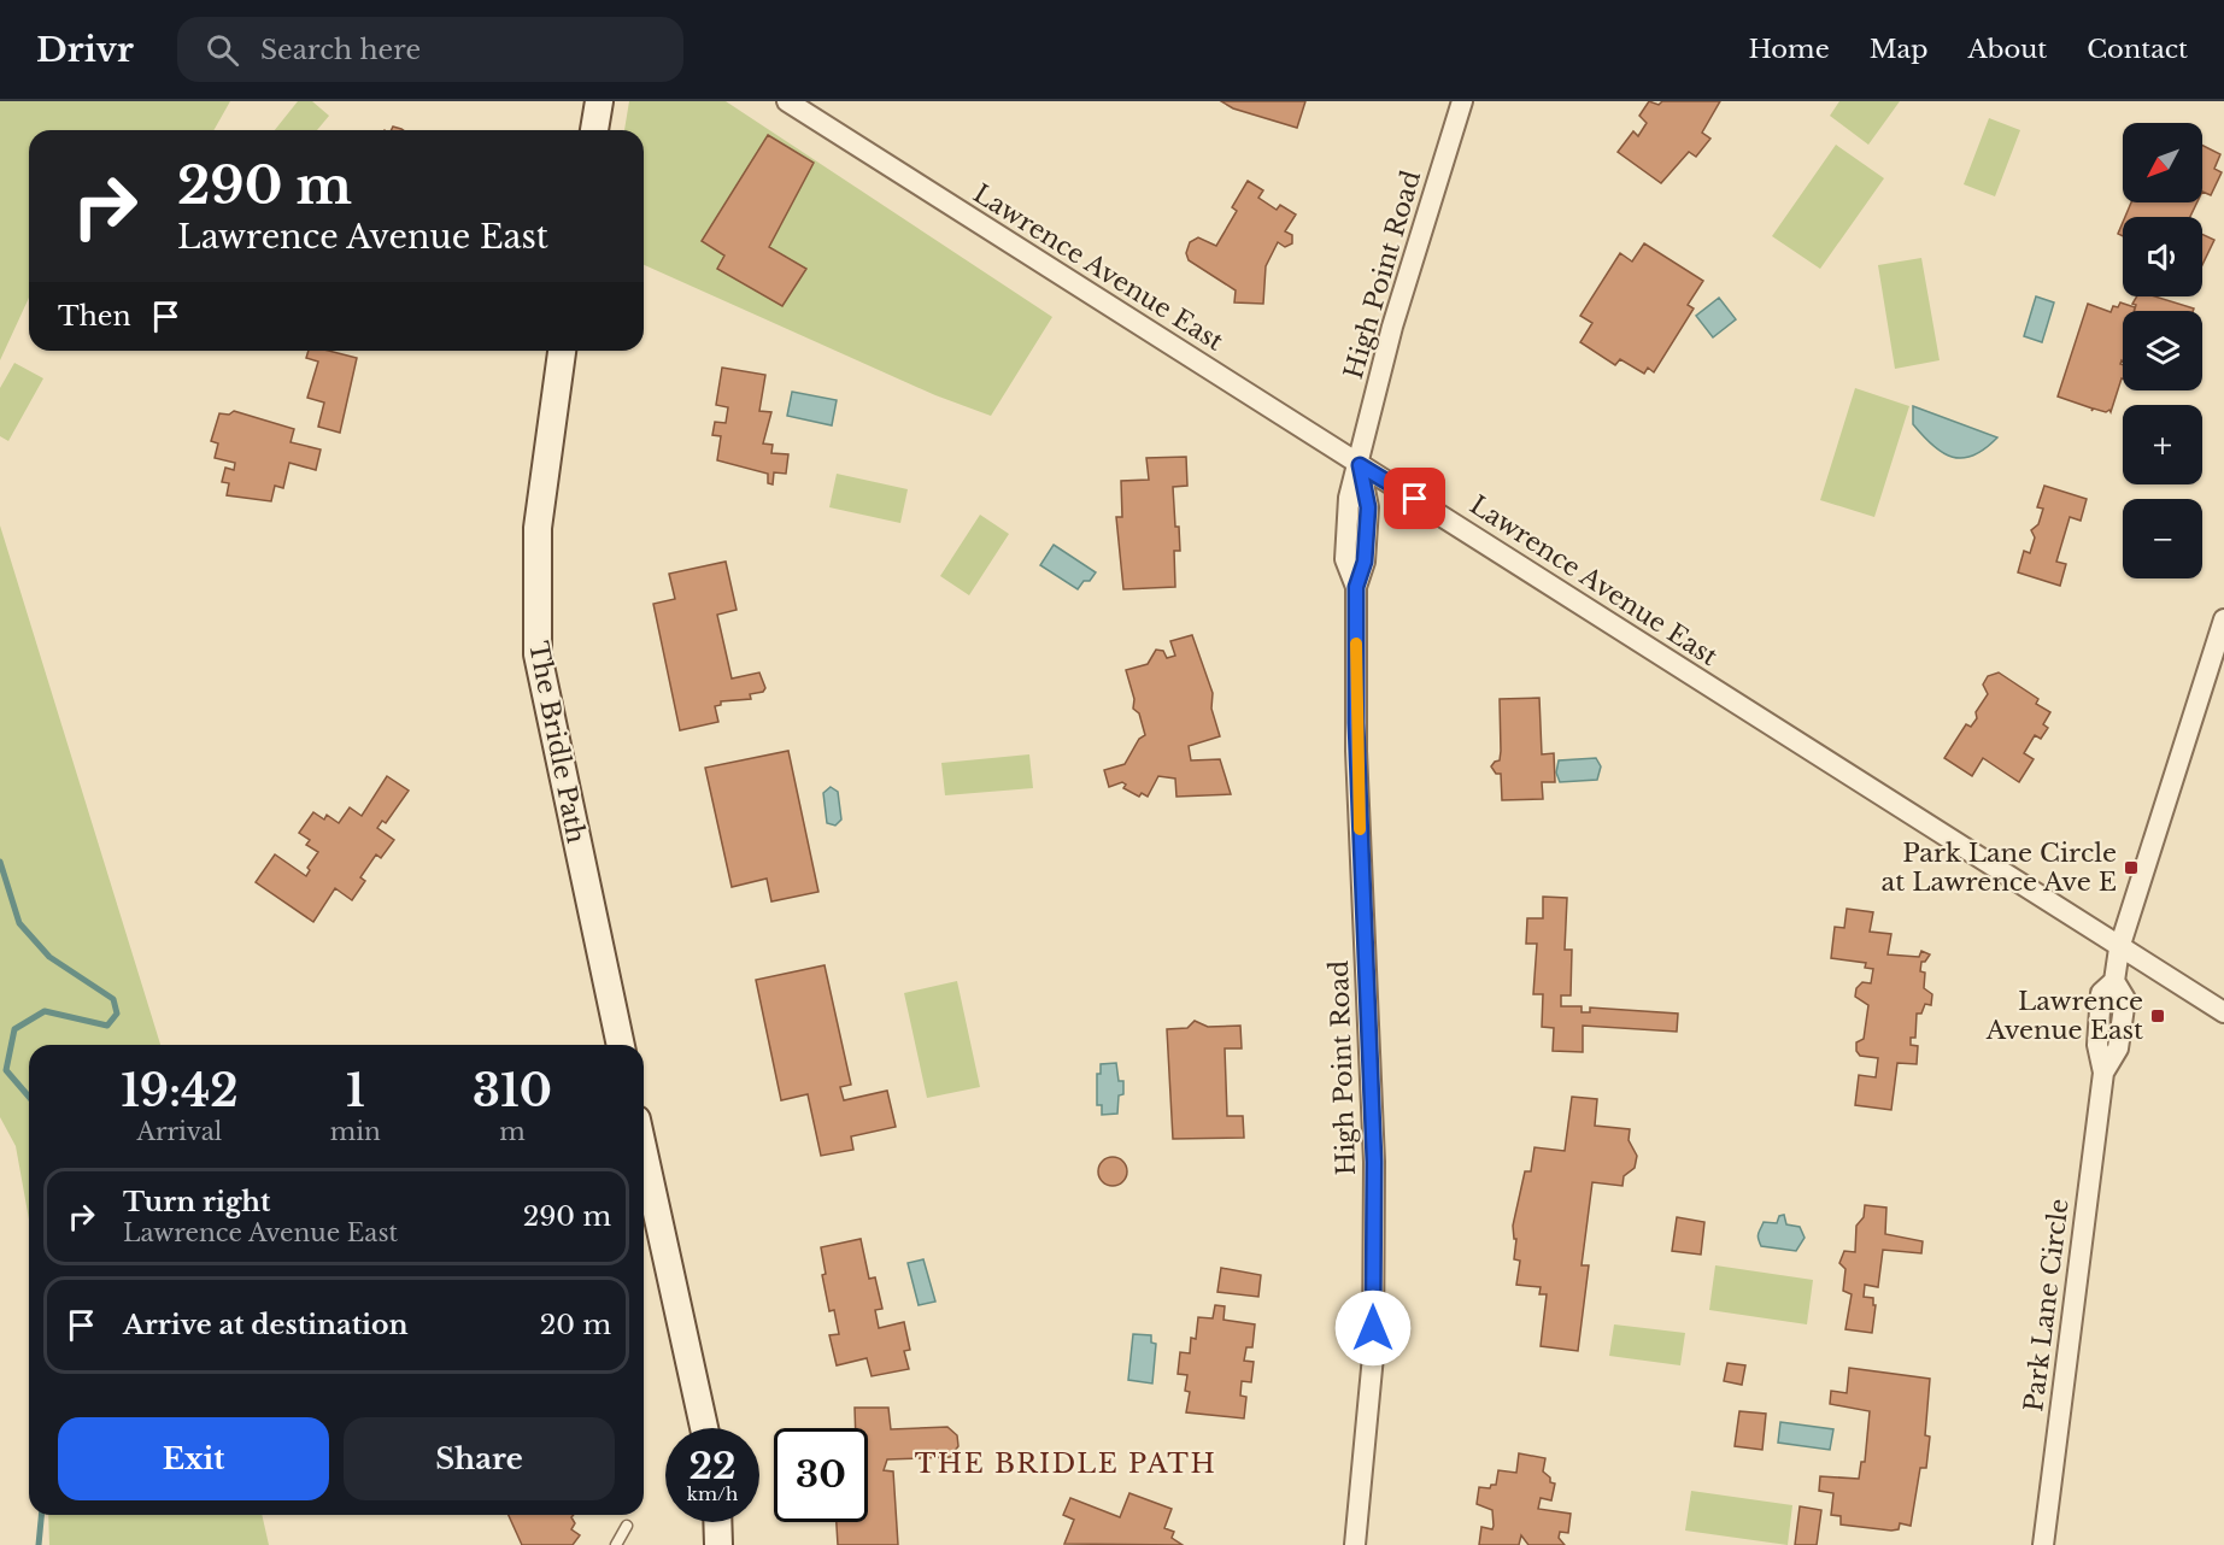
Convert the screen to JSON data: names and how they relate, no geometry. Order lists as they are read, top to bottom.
{
  "streets": {
    "street": [
      "Lawrence Avenue East",
      "High Point Road",
      "The Bridle Path",
      "Park Lane Circle"
    ]
  },
  "crossings": [
    ["Lawrence Avenue East", "High Point Road"],
    ["Lawrence Avenue East", "Park Lane Circle"]
  ],
  "districts": ["THE BRIDLE PATH"],
  "places": {
    "transit": ["Park Lane Circle at Lawrence Ave E", "Lawrence Avenue East"]
  },
  "north": "bottom left",
  "page": {
    "header": "Drivr",
    "search": "Search here",
    "nav": [
      "Home",
      "Map",
      "About",
      "Contact"
    ],
    "map_buttons": ["+", "−"],
    "turn": ["290 m", "Lawrence Avenue East"],
    "then": "Then",
    "eta": [
      "19:42",
      "Arrival",
      "1",
      "min",
      "310",
      "m"
    ],
    "list": [
      {
        "name": "Turn right",
        "note": "Lawrence Avenue East",
        "value": "290 m"
      },
      {
        "name": "Arrive at destination",
        "value": "20 m"
      }
    ],
    "buttons": ["Exit", "Share"],
    "speed": "22 km/h",
    "limit": "30"
  }
}
